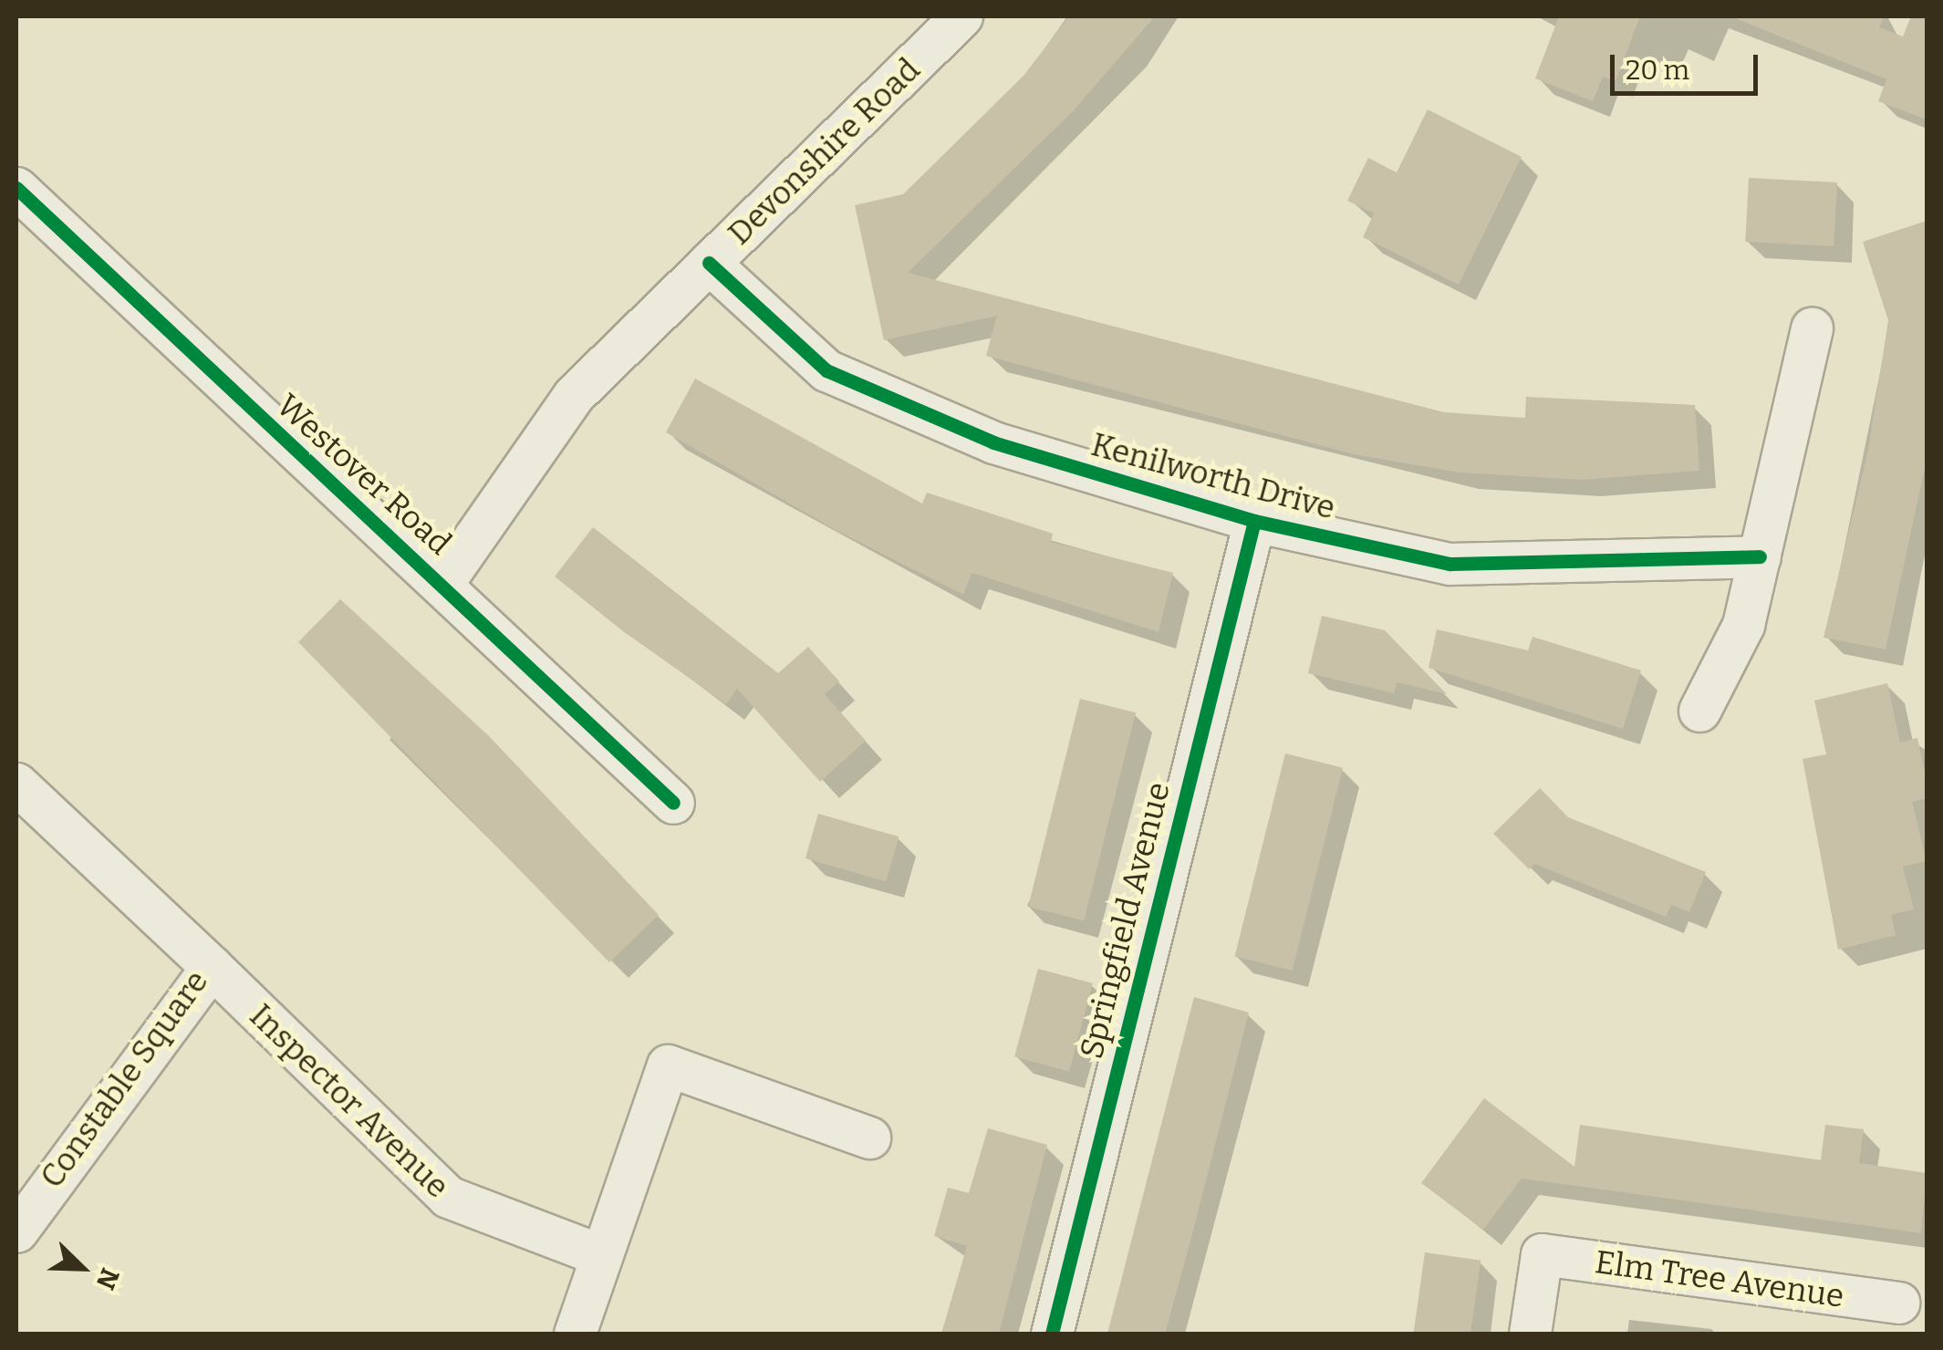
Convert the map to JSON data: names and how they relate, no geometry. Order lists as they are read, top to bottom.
{
  "streets": {
    "street": [
      "Devonshire Road",
      "Westover Road",
      "Kenilworth Drive",
      "Springfield Avenue",
      "Constable Square",
      "Inspector Avenue",
      "Elm Tree Avenue"
    ]
  },
  "crossings": [
    ["Devonshire Road", "Westover Road"],
    ["Devonshire Road", "Kenilworth Drive"],
    ["Kenilworth Drive", "Springfield Avenue"],
    ["Constable Square", "Inspector Avenue"]
  ],
  "scale_bar": "20 m",
  "north": "bottom right"
}
